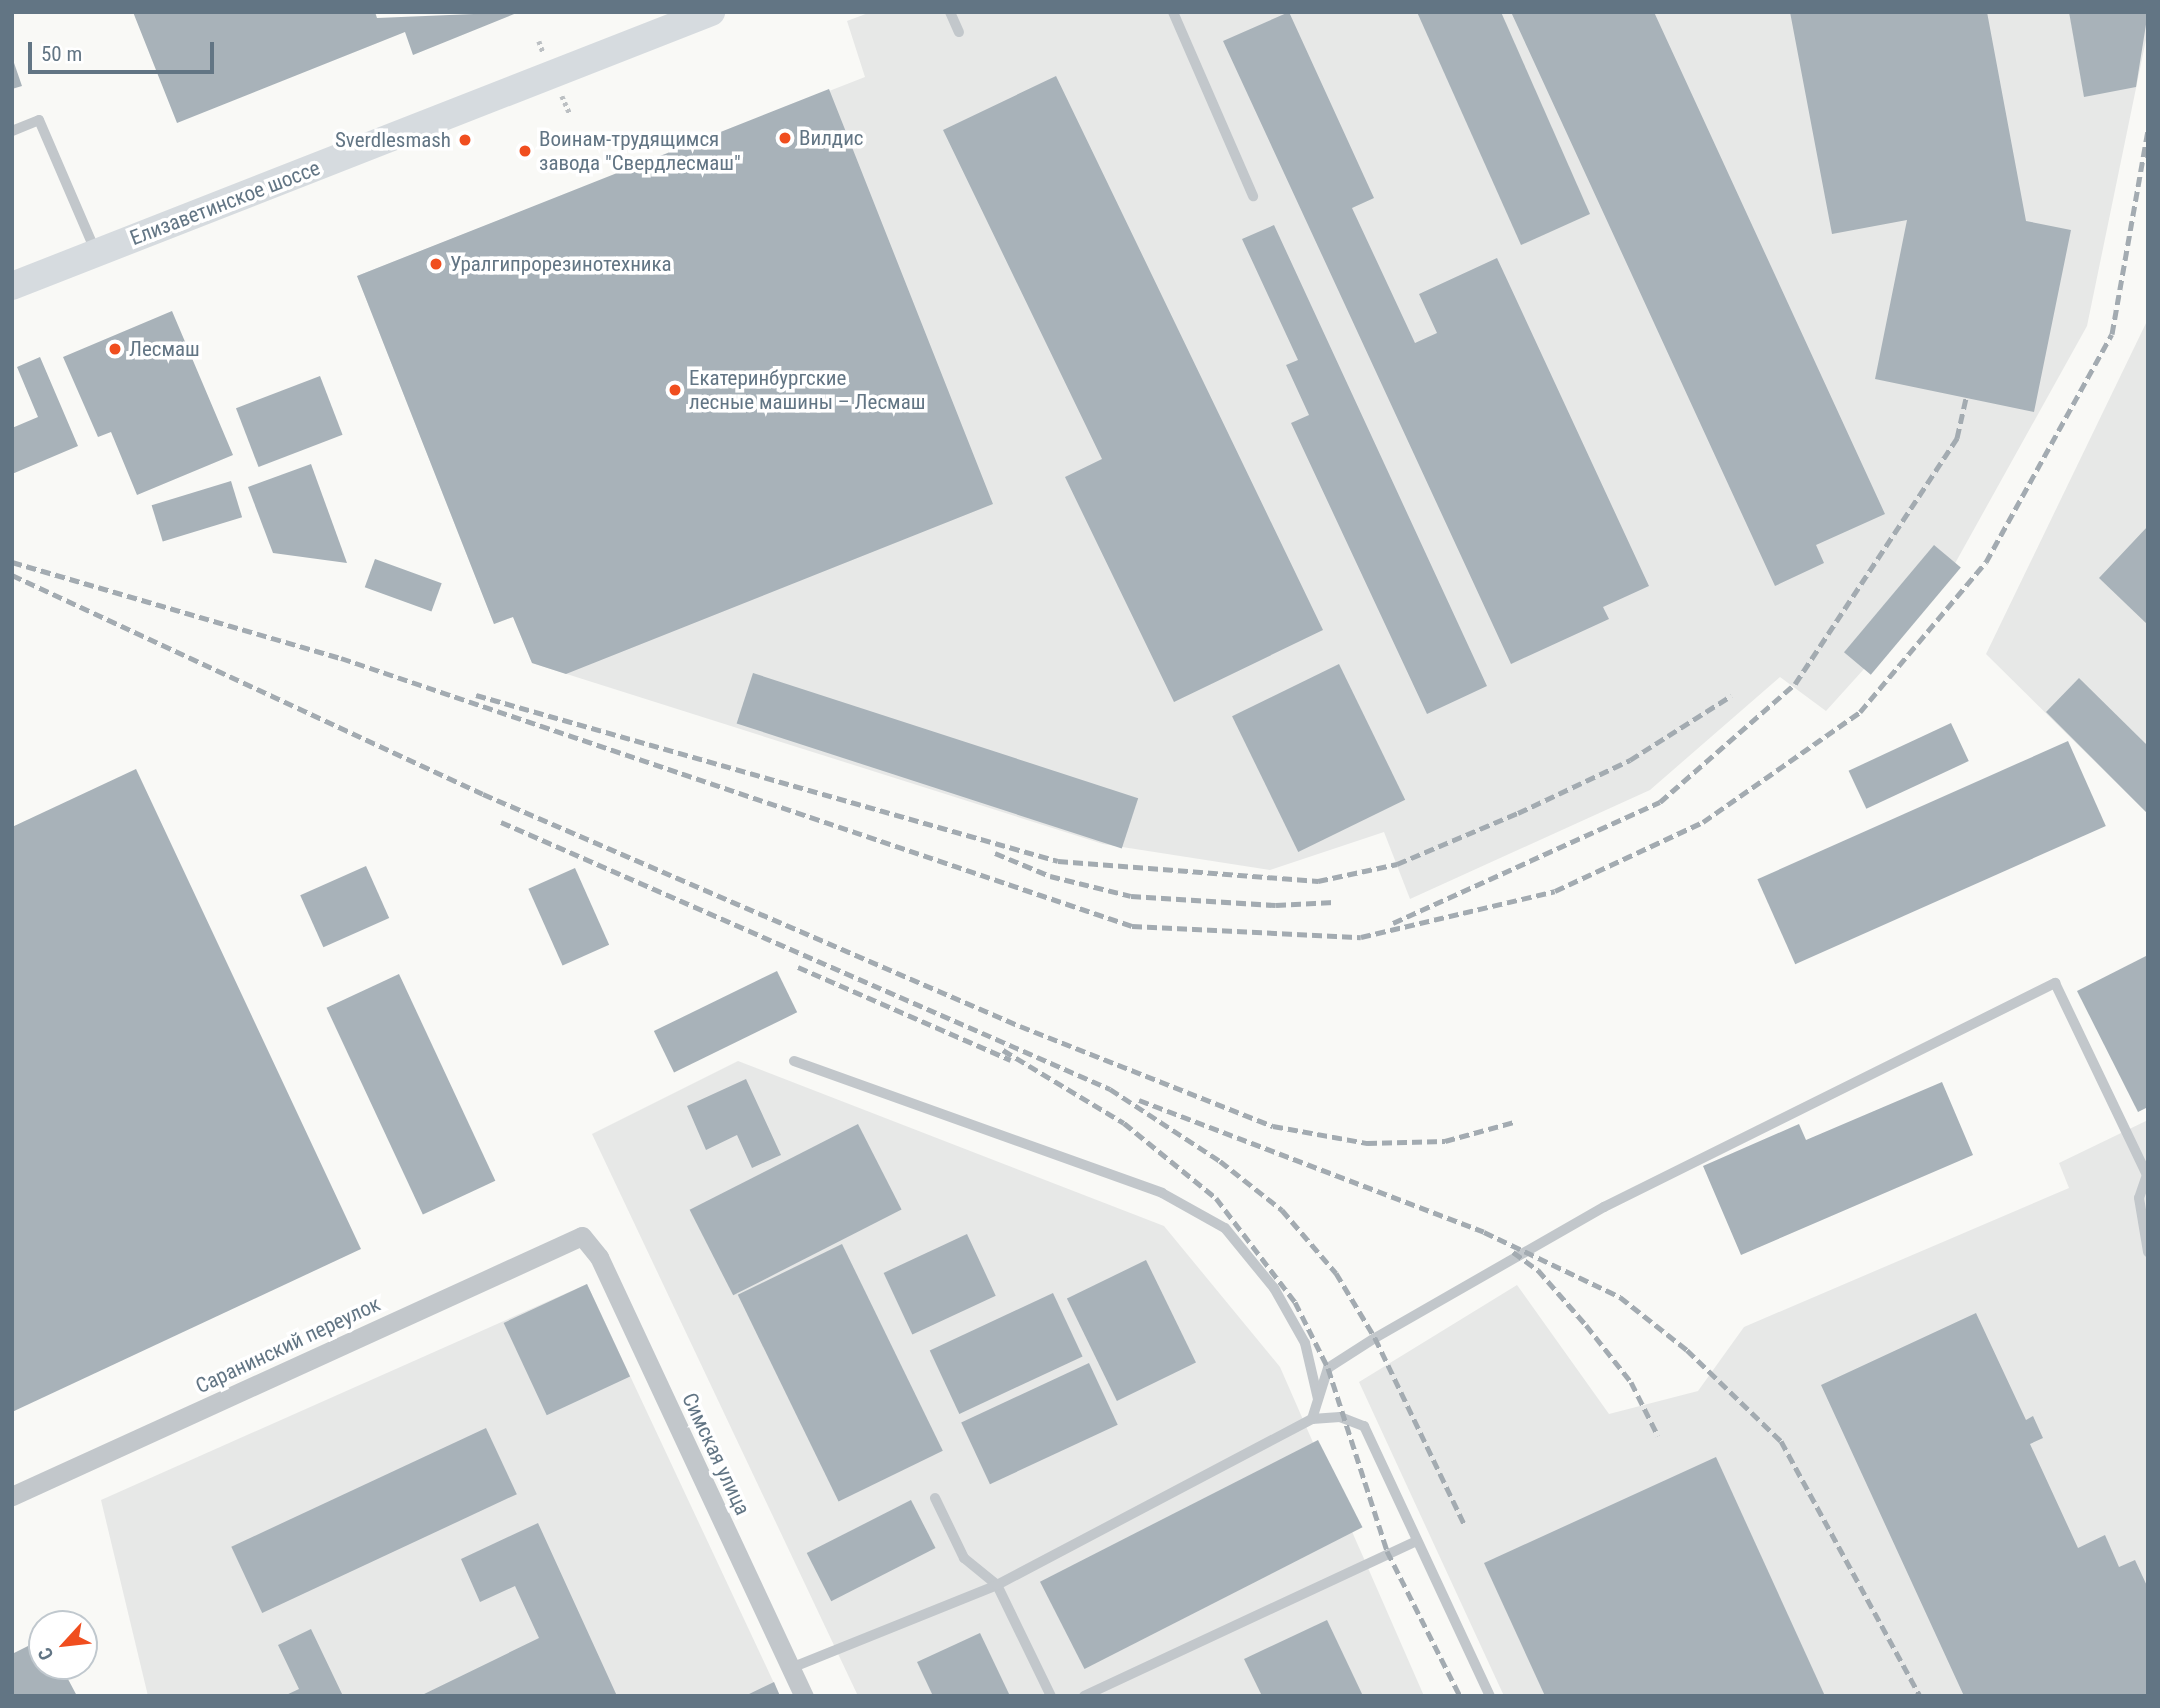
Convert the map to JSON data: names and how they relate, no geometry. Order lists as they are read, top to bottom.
{
  "streets": {
    "main road": ["Елизаветинское шоссе"],
    "street": ["Саранинский переулок", "Симская улица"]
  },
  "crossings": [
    ["Саранинский переулок", "Симская улица"]
  ],
  "places": [
    "Вилдис",
    "Sverdlesmash",
    "Воинам-трудящимся завода \"Свердлесмаш\"",
    "Уралгипрорезинотехника",
    "Лесмаш",
    "Екатеринбургские лесные машины – Лесмаш"
  ],
  "scale_bar": "50 m",
  "north": "bottom left"
}
